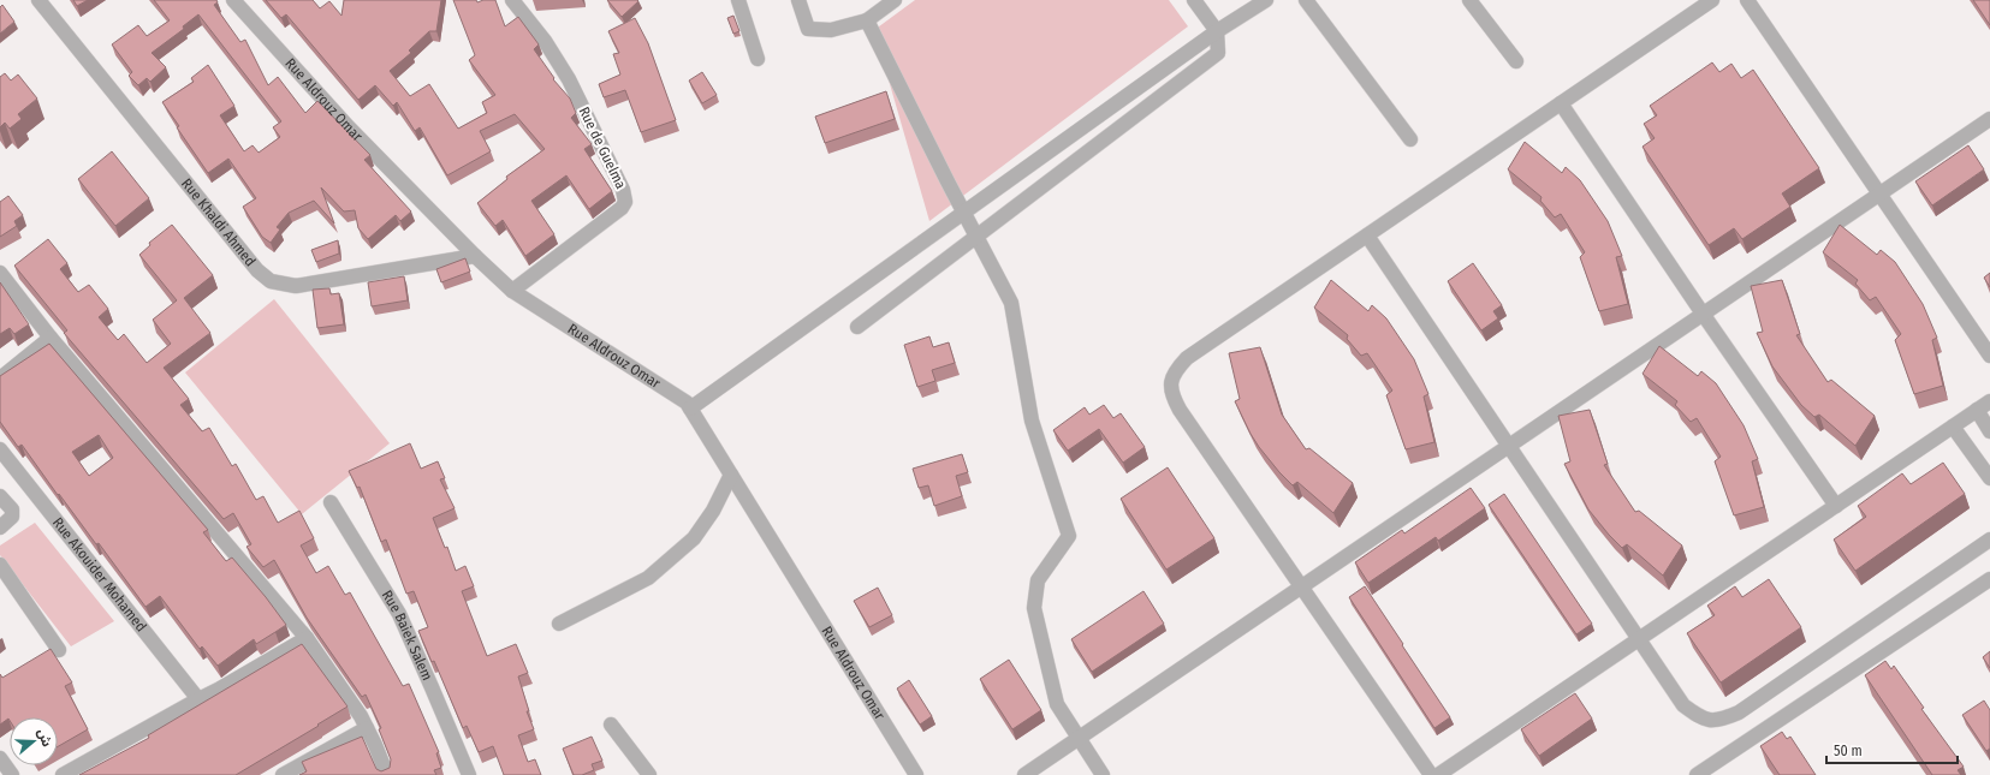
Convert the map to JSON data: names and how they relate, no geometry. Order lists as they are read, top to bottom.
{
  "streets": {
    "street": [
      "Rue Aldrouz Omar",
      "Rue de Guelma",
      "Rue Khaldi Ahmed",
      "Rue Akouider Mohamed",
      "Rue Baiek Salem"
    ]
  },
  "crossings": [
    ["Rue Aldrouz Omar", "Rue de Guelma"],
    ["Rue Aldrouz Omar", "Rue Khaldi Ahmed"]
  ],
  "scale_bar": "50 m",
  "north": "right"
}
